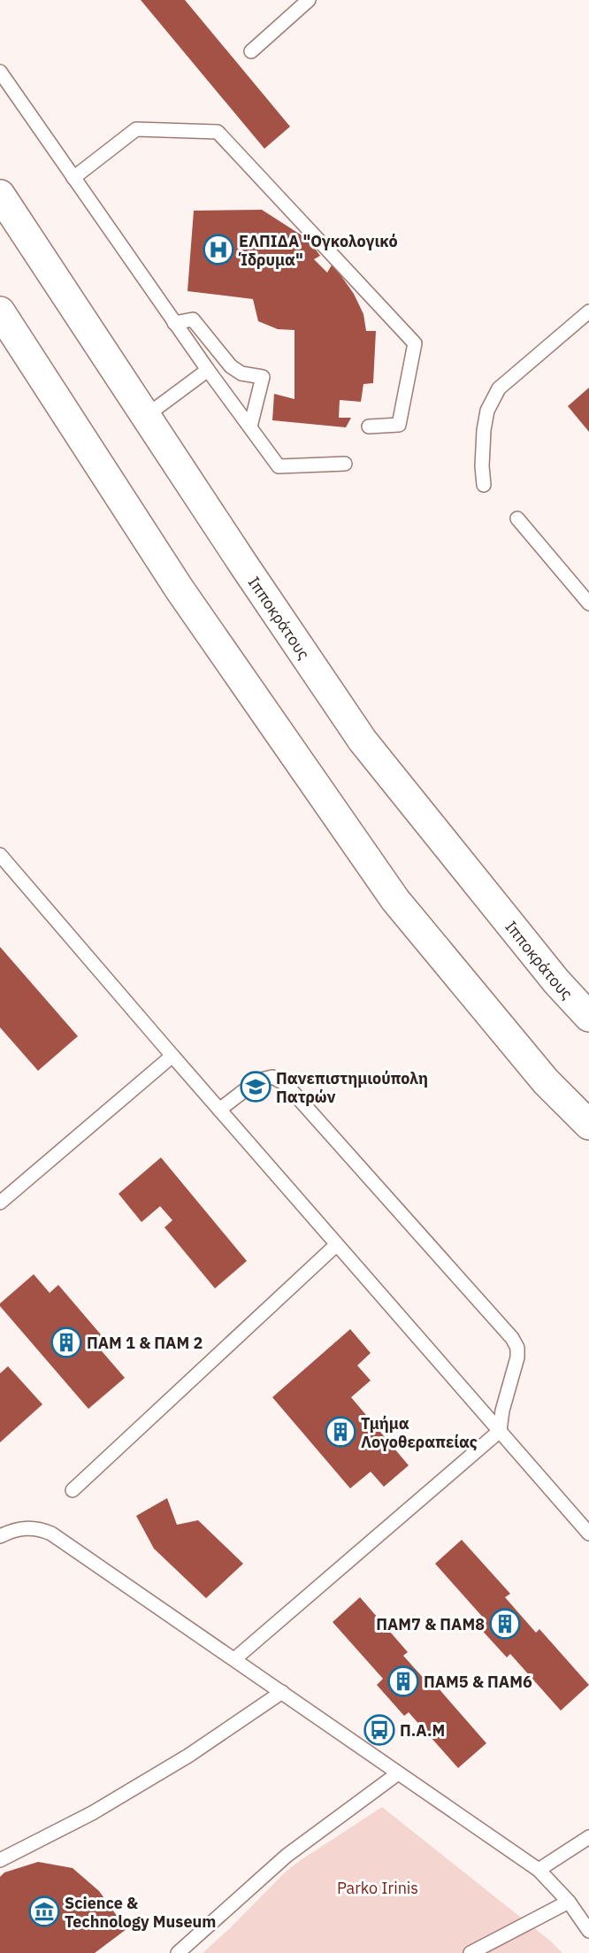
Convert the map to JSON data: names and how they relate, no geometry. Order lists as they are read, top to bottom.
{
  "streets": {
    "street": ["Ιπποκράτους"]
  },
  "parks": ["Parko Irinis"],
  "places": {
    "hospital": ["ΕΛΠΙΔΑ \"Ογκολογικό Ίδρυμα\""],
    "school or university": ["Πανεπιστημιούπολη Πατρών"],
    "building": [
      "ΠΑΜ 1 & ΠΑΜ 2",
      "Τμήμα Λογοθεραπείας",
      "ΠΑΜ7 & ΠΑΜ8",
      "ΠΑΜ5 & ΠΑΜ6"
    ],
    "bus stop": ["Π.A.M"],
    "museum": ["Science & Technology Museum"]
  }
}
